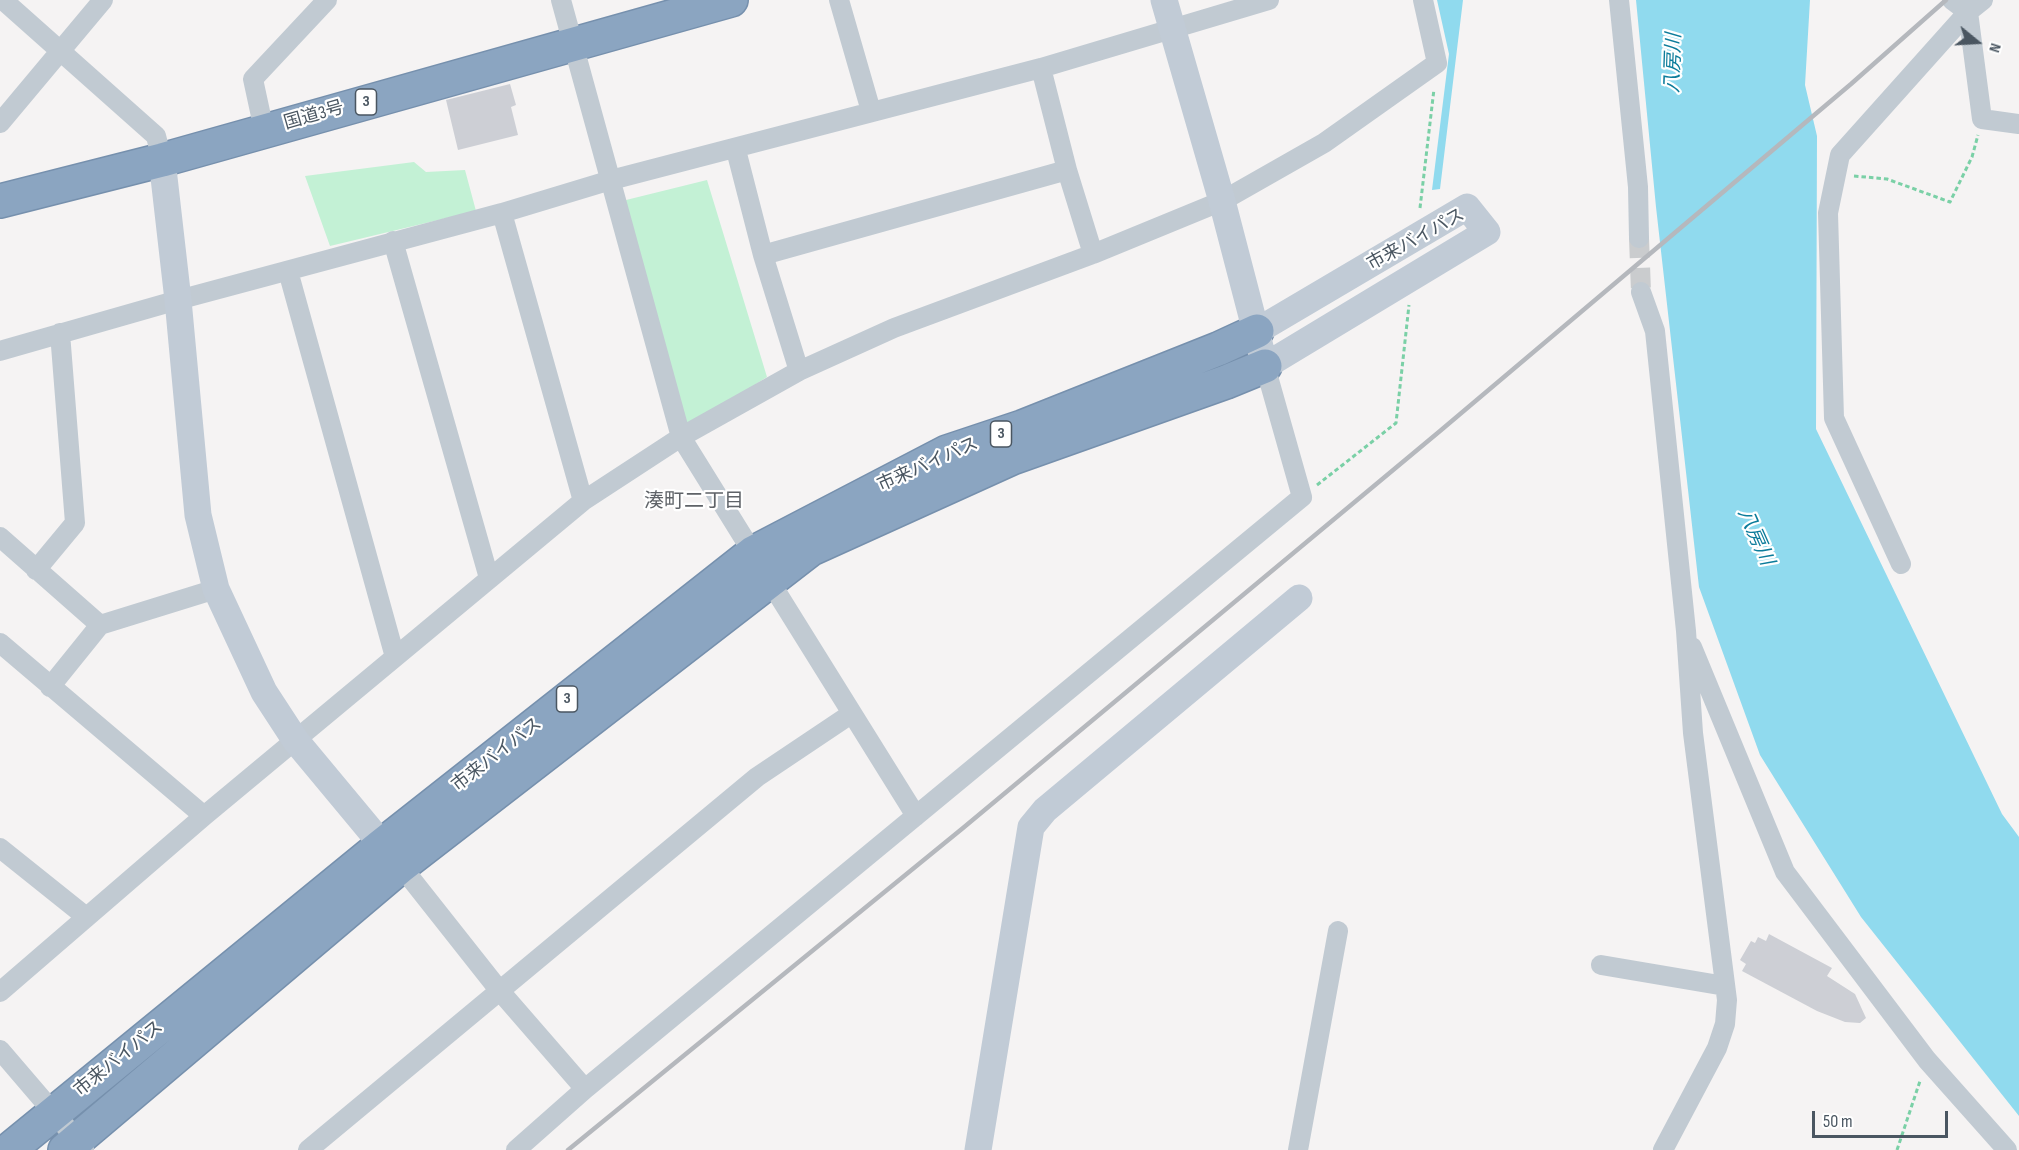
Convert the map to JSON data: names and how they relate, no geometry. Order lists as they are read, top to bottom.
{
  "streets": {
    "highway": ["3", "国道3号", "市来バイパス"]
  },
  "districts": ["湊町二丁目"],
  "water": ["八房川"],
  "scale_bar": "50 m",
  "north": "right"
}
